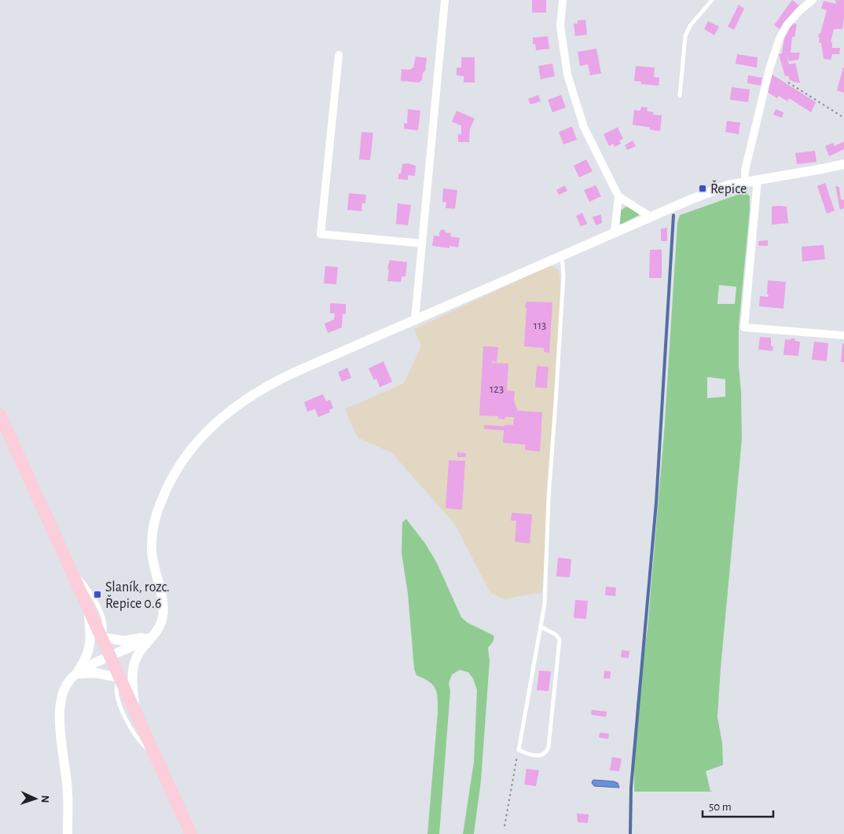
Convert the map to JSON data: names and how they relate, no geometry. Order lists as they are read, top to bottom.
{
  "places": {
    "transit": ["Řepice", "Slaník, rozc. Řepice 0.6"]
  },
  "house_numbers": ["113", "123"],
  "scale_bar": "50 m",
  "north": "right"
}
